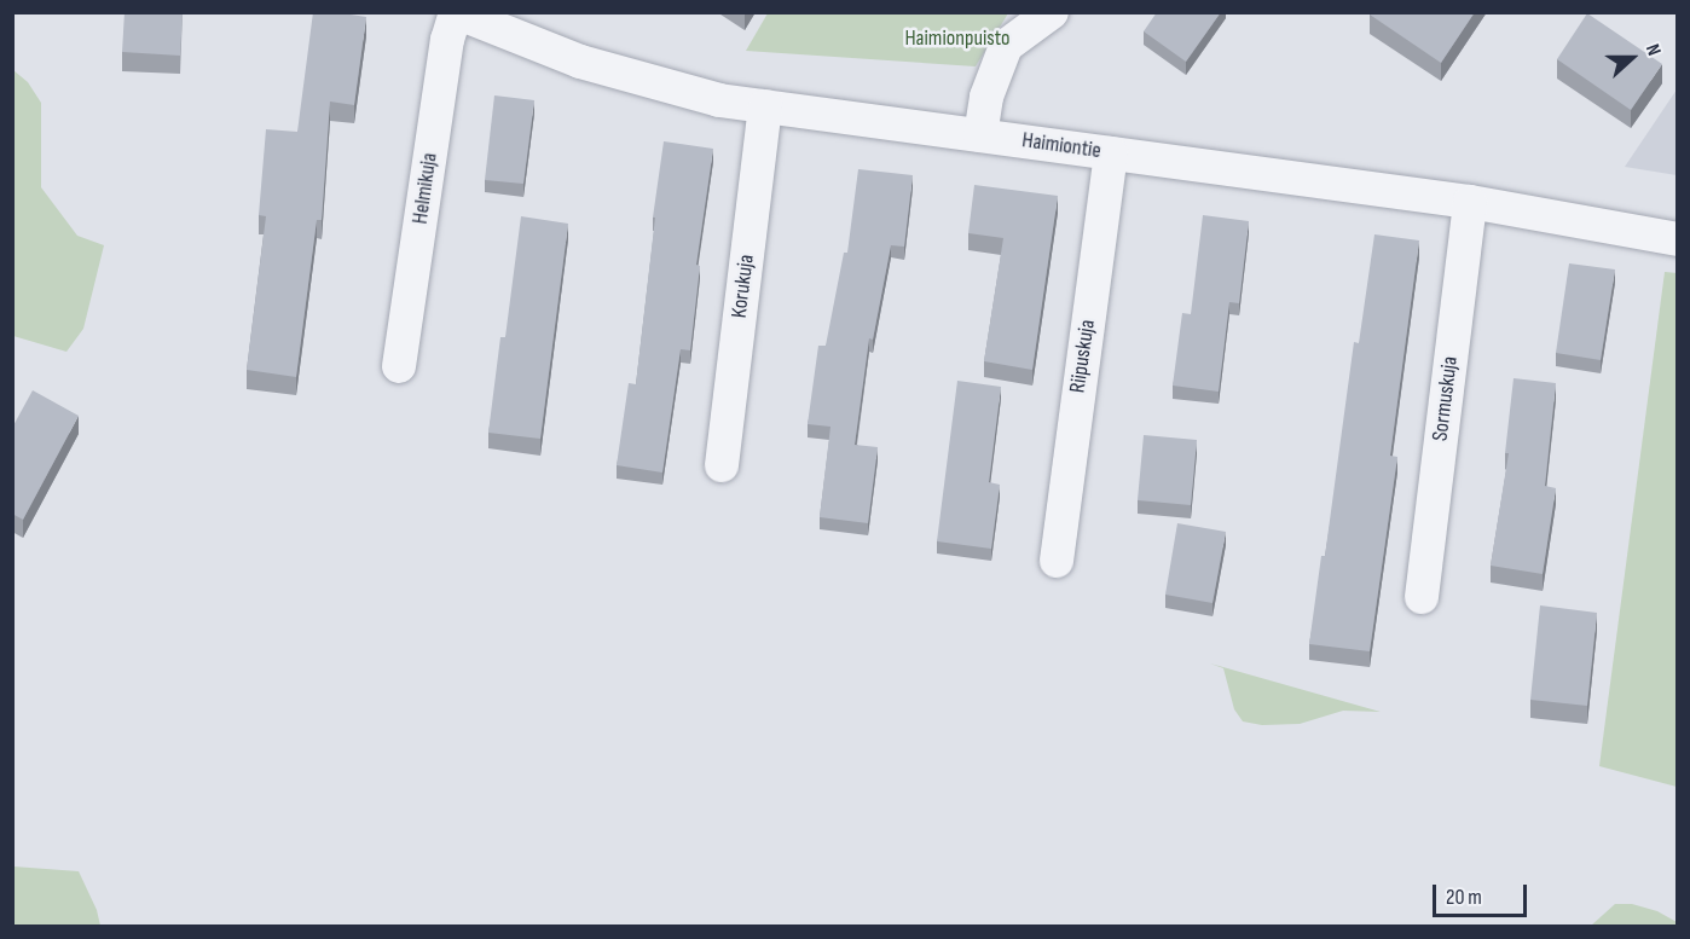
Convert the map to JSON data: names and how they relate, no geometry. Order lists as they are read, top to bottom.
{
  "streets": {
    "street": [
      "Haimiontie",
      "Helmikuja",
      "Korukuja",
      "Riipuskuja",
      "Sormuskuja"
    ]
  },
  "crossings": [
    ["Haimiontie", "Helmikuja"],
    ["Haimiontie", "Korukuja"],
    ["Haimiontie", "Riipuskuja"],
    ["Haimiontie", "Sormuskuja"]
  ],
  "parks": ["Haimionpuisto"],
  "scale_bar": "20 m",
  "north": "right"
}
